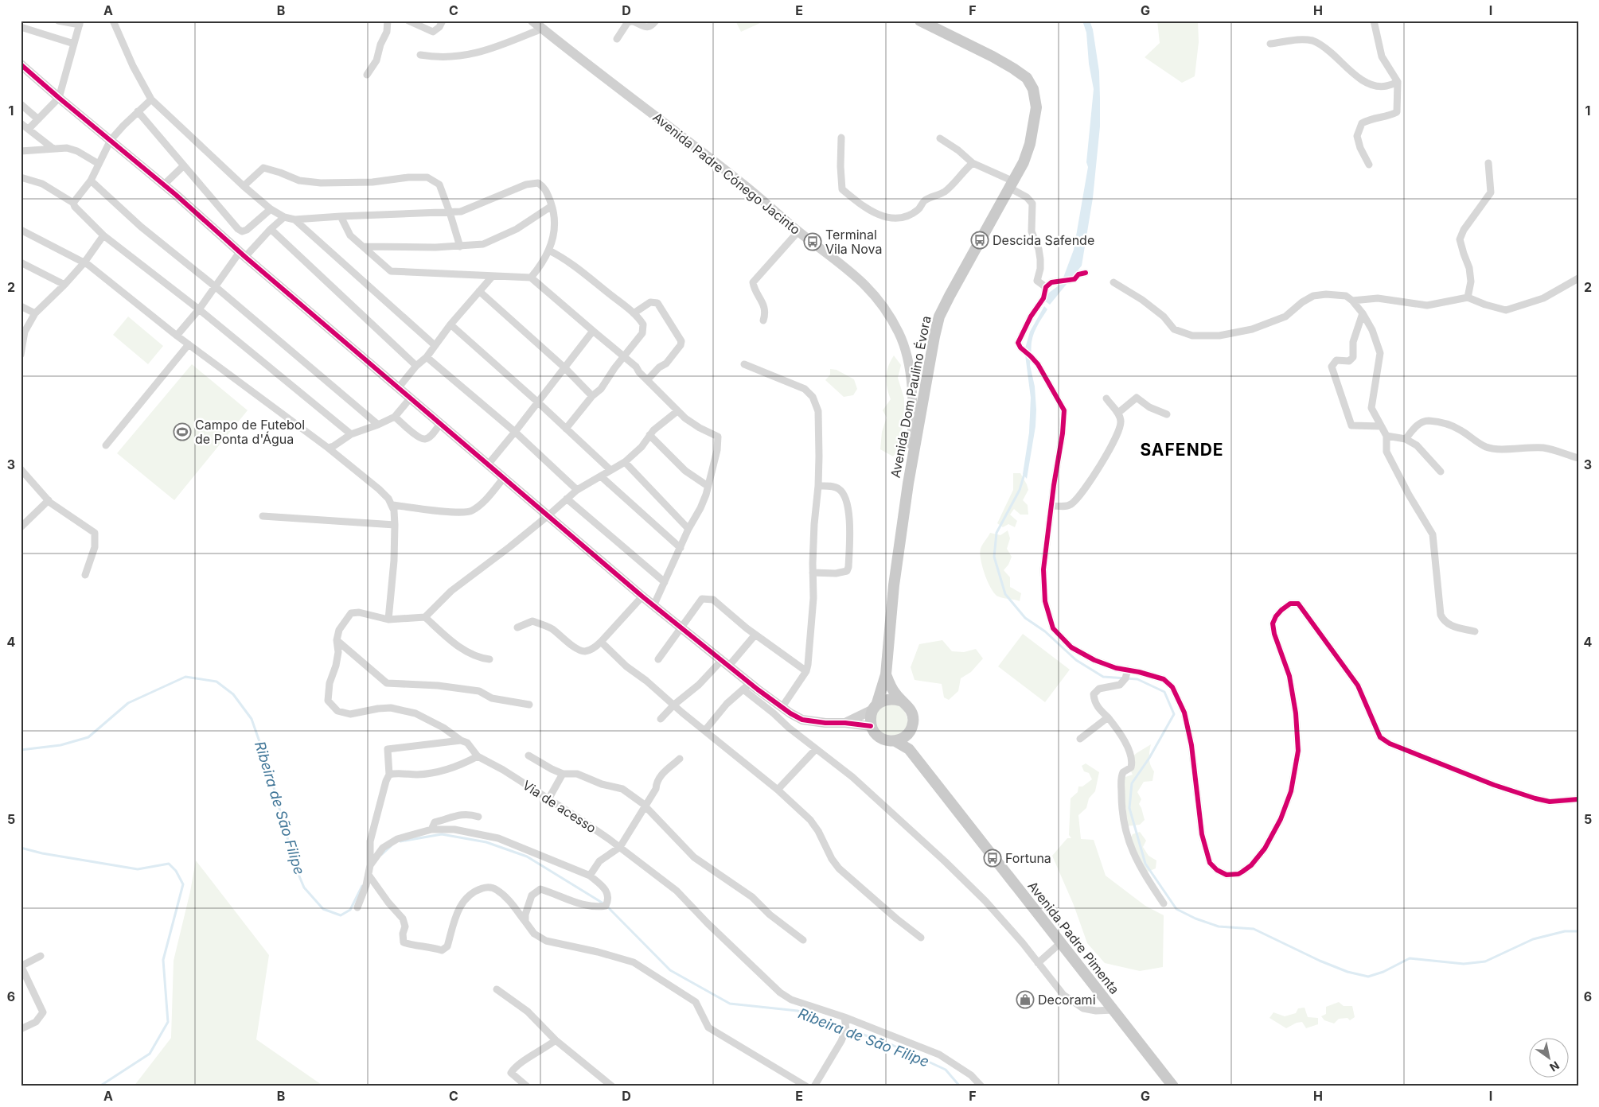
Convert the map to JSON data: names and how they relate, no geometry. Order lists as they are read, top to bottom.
{
  "streets": {
    "main road": ["Avenida Dom Paulino Évora", "Avenida Padre Pimenta"],
    "street": ["Avenida Padre Cónego Jacinto", "Via de acesso"]
  },
  "crossings": [
    ["Avenida Padre Cónego Jacinto", "Avenida Dom Paulino Évora"]
  ],
  "districts": ["SAFENDE"],
  "water": ["Ribeira de São Filipe"],
  "places": {
    "bus stop": ["Descida Safende", "Terminal Vila Nova", "Fortuna"],
    "sports": ["Campo de Futebol de Ponta d'Água"],
    "shop": ["Decorami"]
  },
  "north": "bottom right",
  "grid": {
    "columns": [
      "A",
      "B",
      "C",
      "D",
      "E",
      "F",
      "G",
      "H",
      "I"
    ],
    "rows": [
      "1",
      "2",
      "3",
      "4",
      "5",
      "6"
    ]
  }
}
